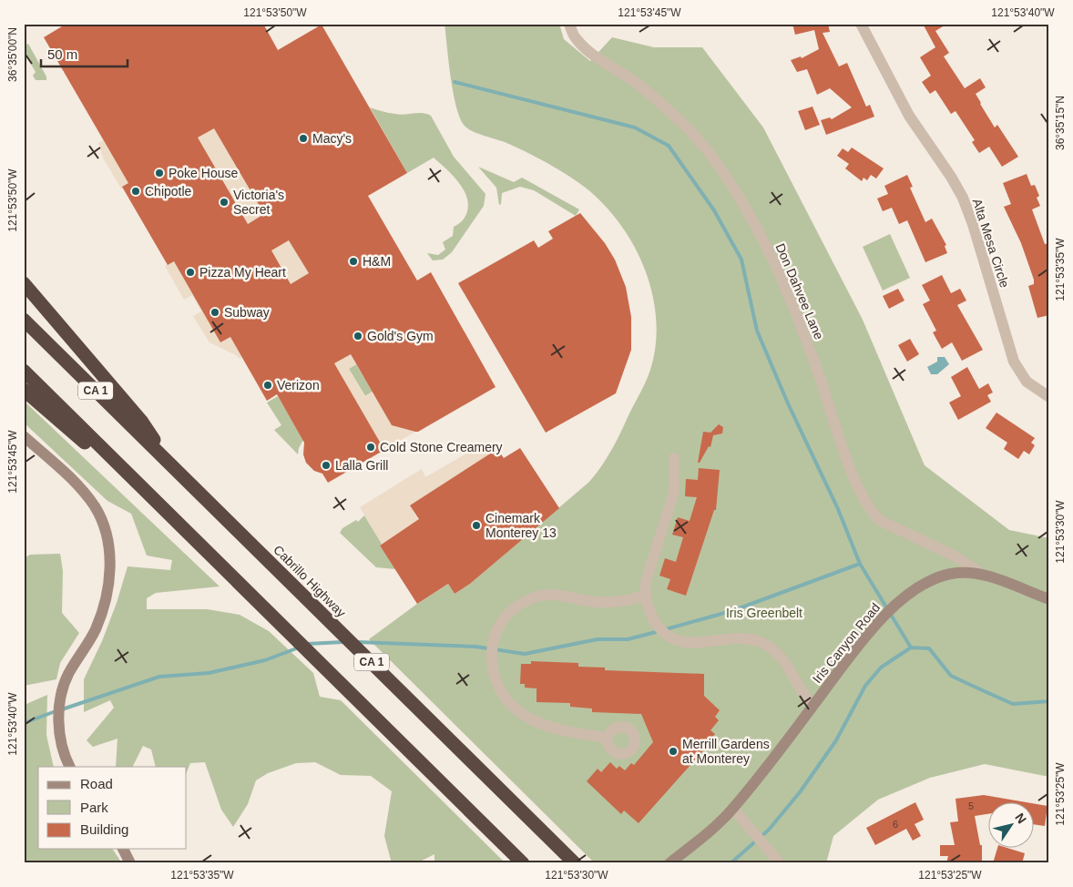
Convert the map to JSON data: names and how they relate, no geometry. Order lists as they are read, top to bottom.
{
  "streets": {
    "highway": ["CA 1", "Cabrillo Highway"],
    "street": ["Alta Mesa Circle", "Don Dahvee Lane", "Iris Canyon Road"]
  },
  "crossings": [
    ["Don Dahvee Lane", "Iris Canyon Road"]
  ],
  "parks": ["Iris Greenbelt"],
  "places": [
    "Macy's",
    "Poke House",
    "Chipotle",
    "Victoria's Secret",
    "H&M",
    "Pizza My Heart",
    "Subway",
    "Gold's Gym",
    "Verizon",
    "Cold Stone Creamery",
    "Lalla Grill",
    "Cinemark Monterey 13",
    "Merrill Gardens at Monterey"
  ],
  "house_numbers": ["5", "6"],
  "legend": ["Road", "Park", "Building"],
  "scale_bar": "50 m",
  "north": "top right",
  "coordinates": [
    "121°53'50\"W",
    "121°53'45\"W",
    "121°53'40\"W",
    "36°35'00\"N",
    "36°35'15\"N",
    "121°53'35\"W",
    "121°53'30\"W",
    "121°53'25\"W"
  ]
}
